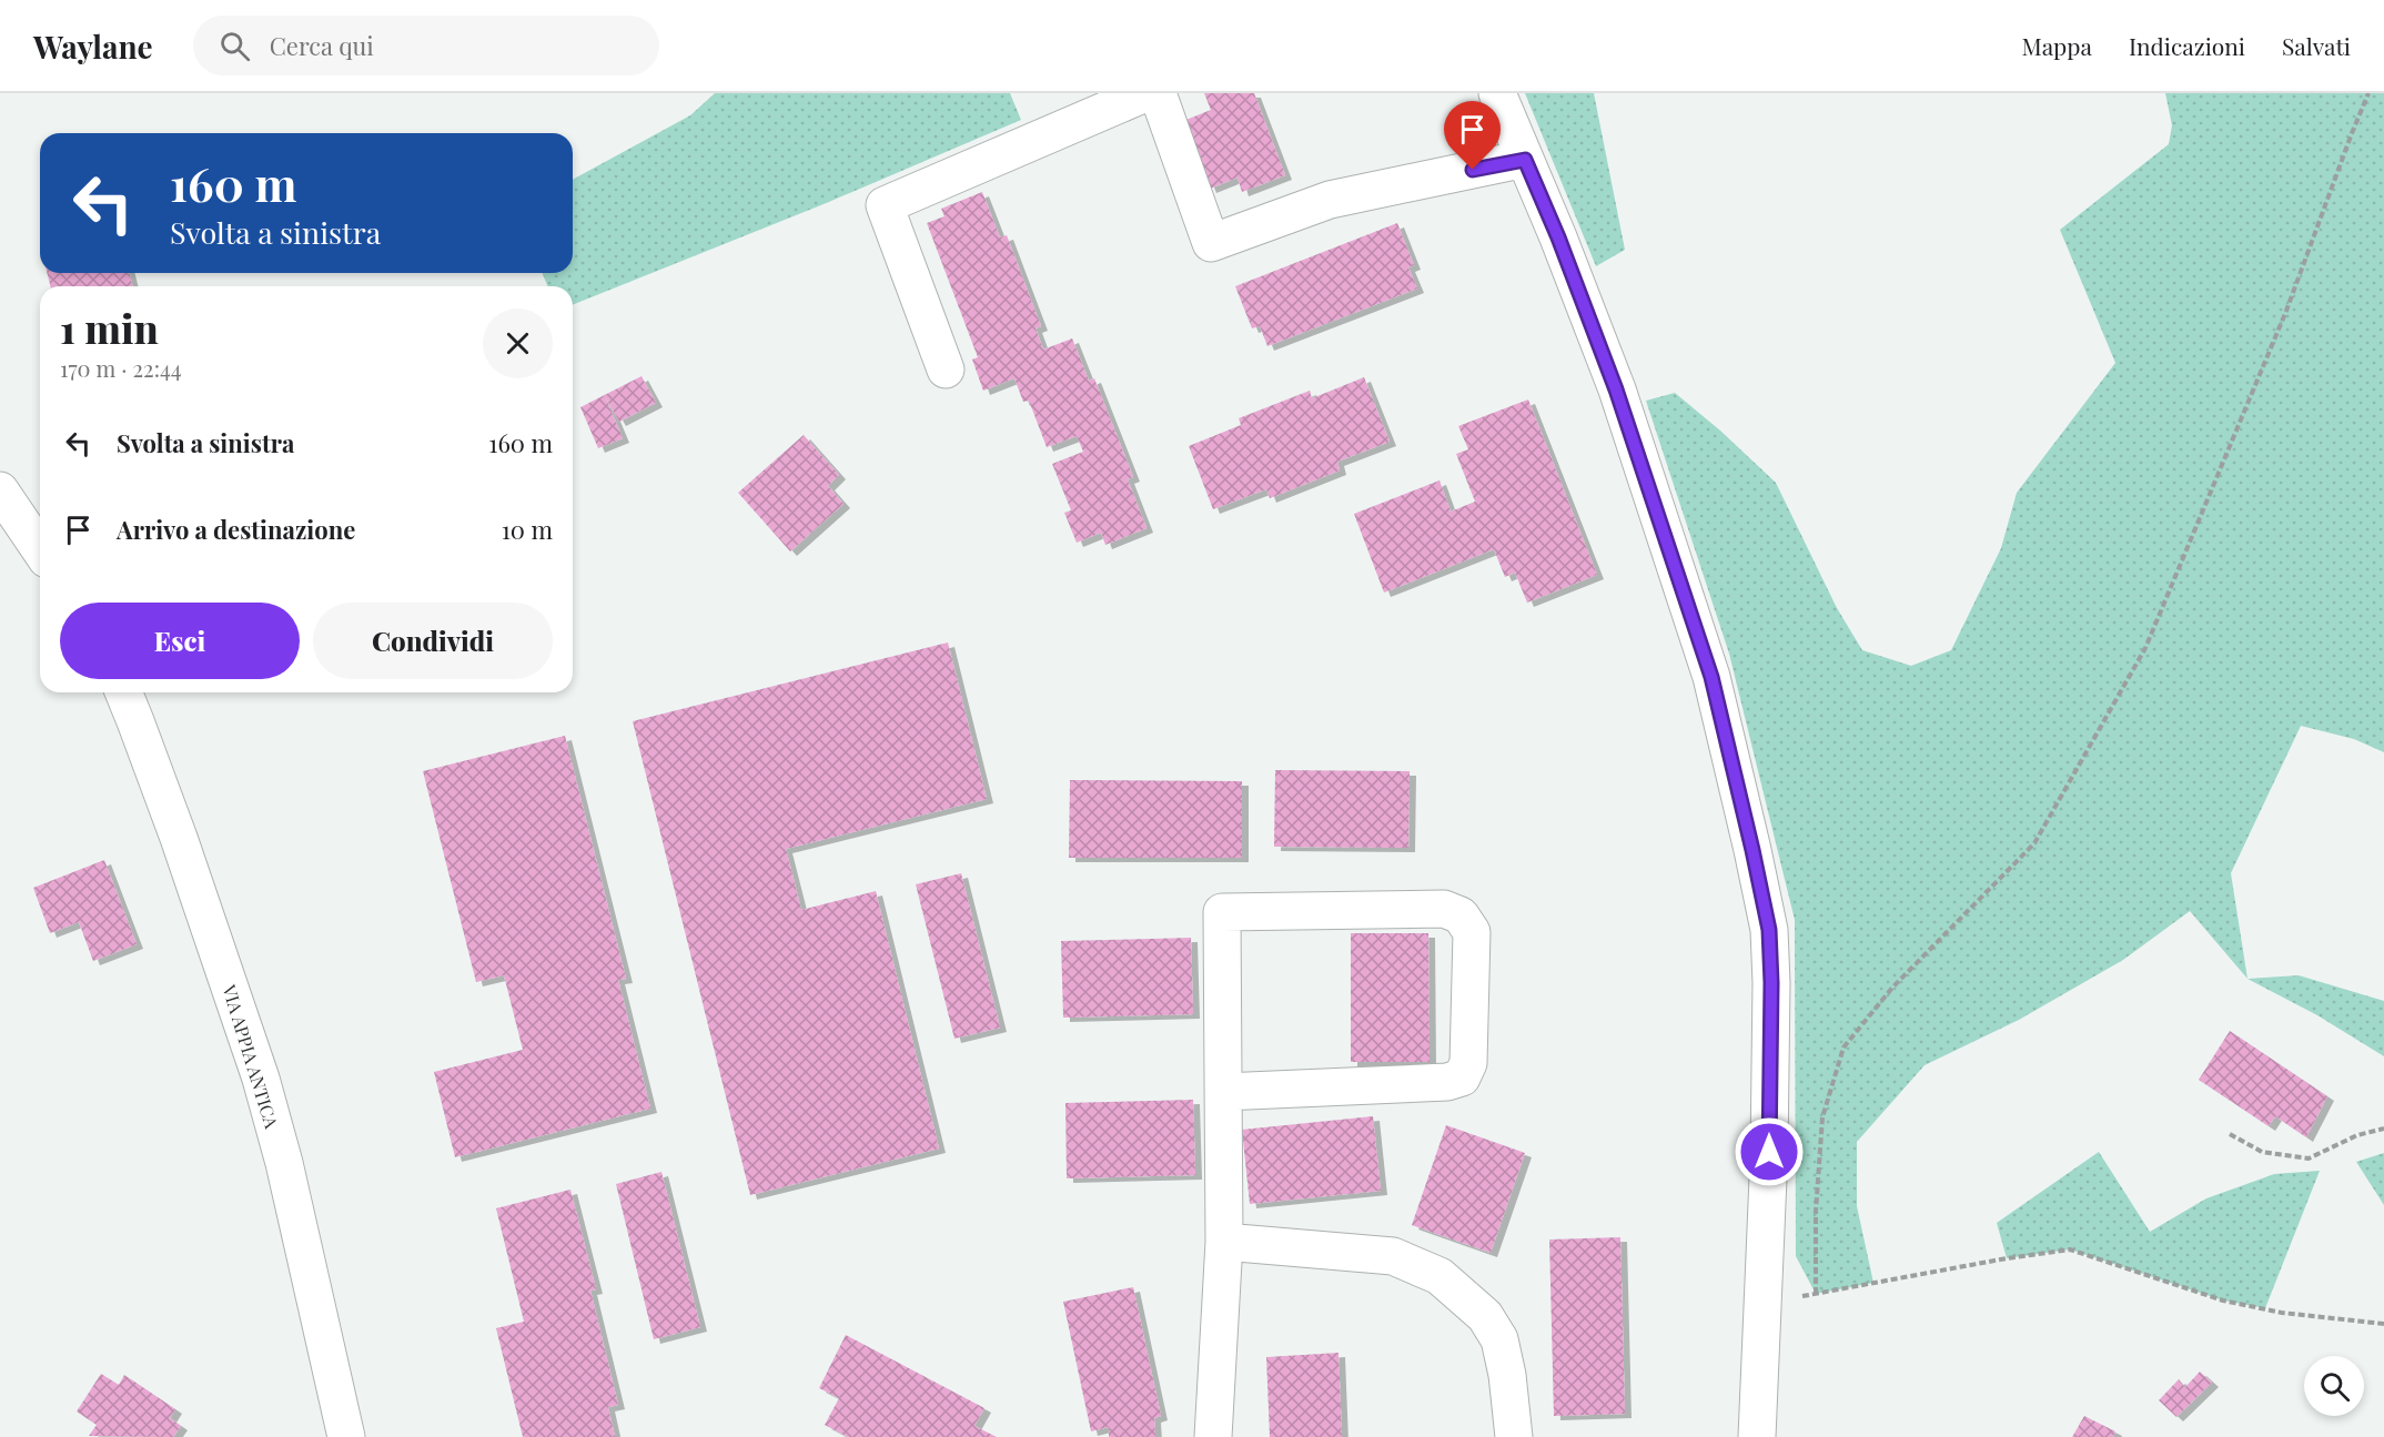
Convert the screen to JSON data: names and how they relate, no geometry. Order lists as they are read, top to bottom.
{
  "streets": {
    "street": ["VIA APPIA ANTICA"]
  },
  "page": {
    "header": "Waylane",
    "search": "Cerca qui",
    "nav": ["Mappa", "Indicazioni", "Salvati"],
    "turn": ["160 m", "Svolta a sinistra"],
    "heading": ["1 min", "170 m · 22:44"],
    "list": [
      {
        "name": "Svolta a sinistra",
        "value": "160 m"
      },
      {
        "name": "Arrivo a destinazione",
        "value": "10 m"
      }
    ],
    "buttons": ["Esci", "Condividi"]
  }
}
